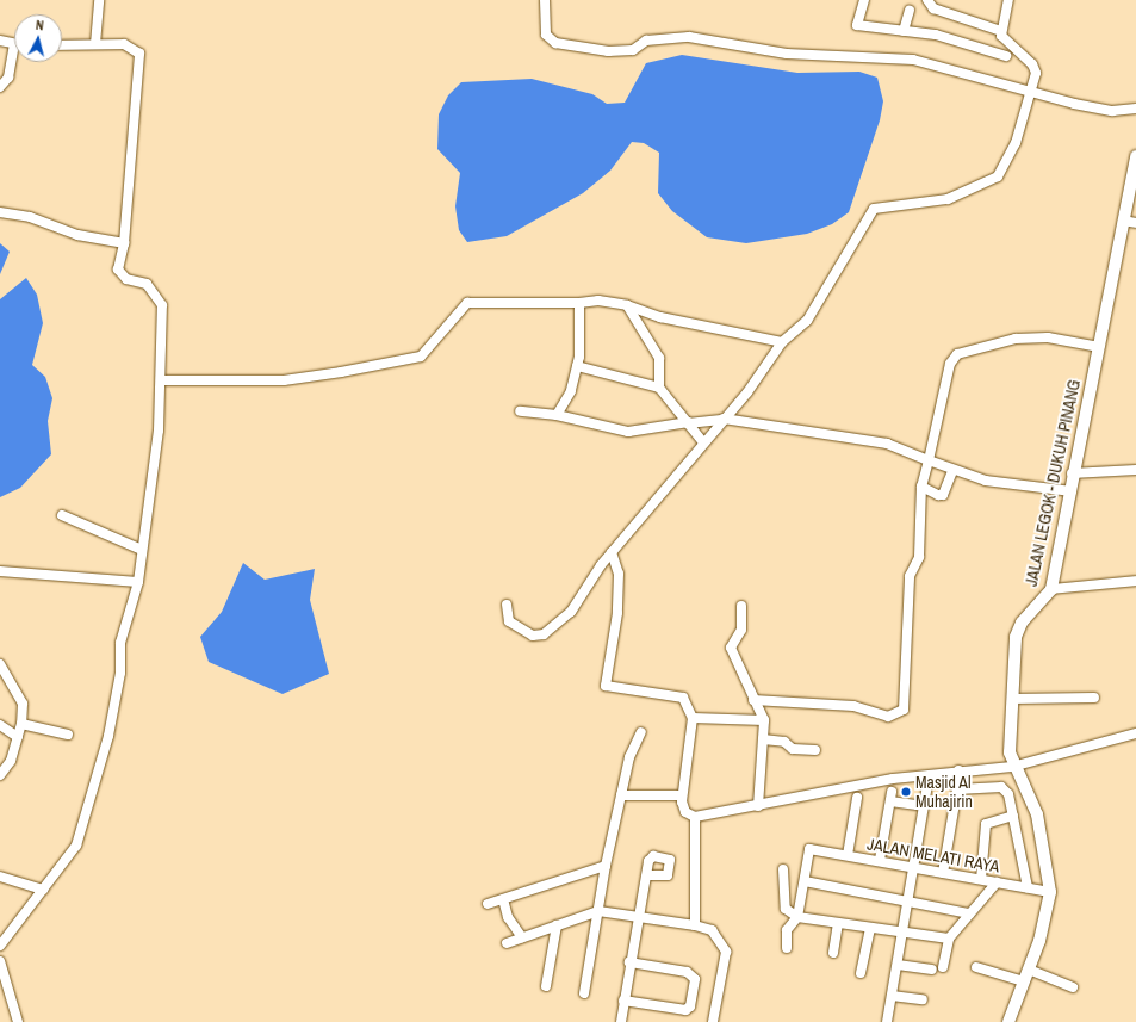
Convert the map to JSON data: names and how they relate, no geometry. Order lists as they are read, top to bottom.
{
  "streets": {
    "street": ["JALAN LEGOK - DUKUH PINANG", "JALAN MELATI RAYA"]
  },
  "crossings": [
    ["JALAN LEGOK - DUKUH PINANG", "JALAN MELATI RAYA"]
  ],
  "places": ["Masjid Al Muhajirin"],
  "north": "top"
}
